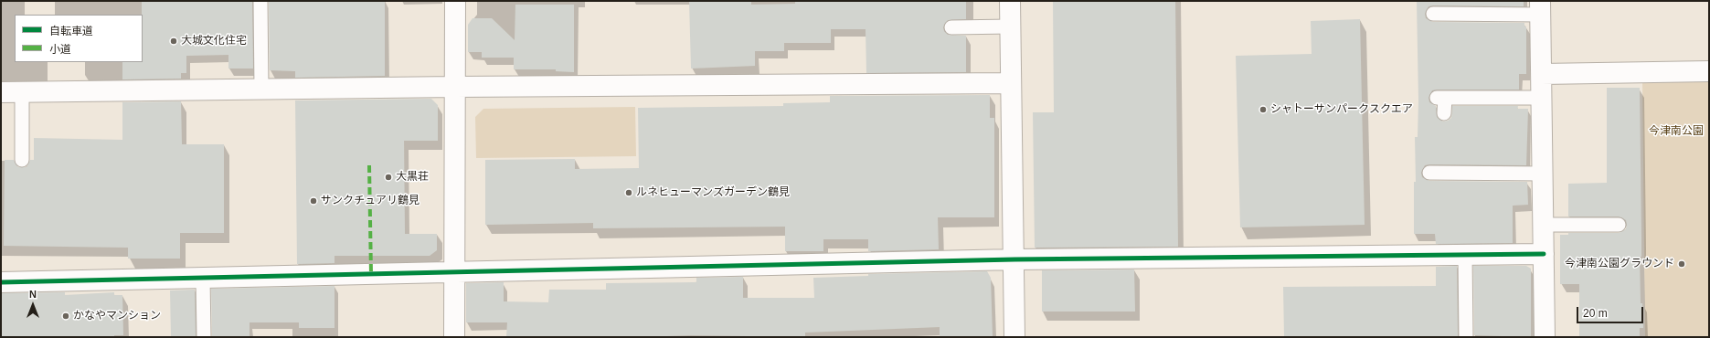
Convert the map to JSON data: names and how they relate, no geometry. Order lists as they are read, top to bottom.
{
  "parks": ["今津南公園"],
  "places": [
    "大城文化住宅",
    "シャトーサンパークスクエア",
    "大黒荘",
    "ルネヒューマンズガーデン鶴見",
    "サンクチュアリ鶴見",
    "今津南公園グラウンド",
    "かなやマンション"
  ],
  "legend": ["自転車道", "小道"],
  "scale_bar": "20 m",
  "north": "top"
}
